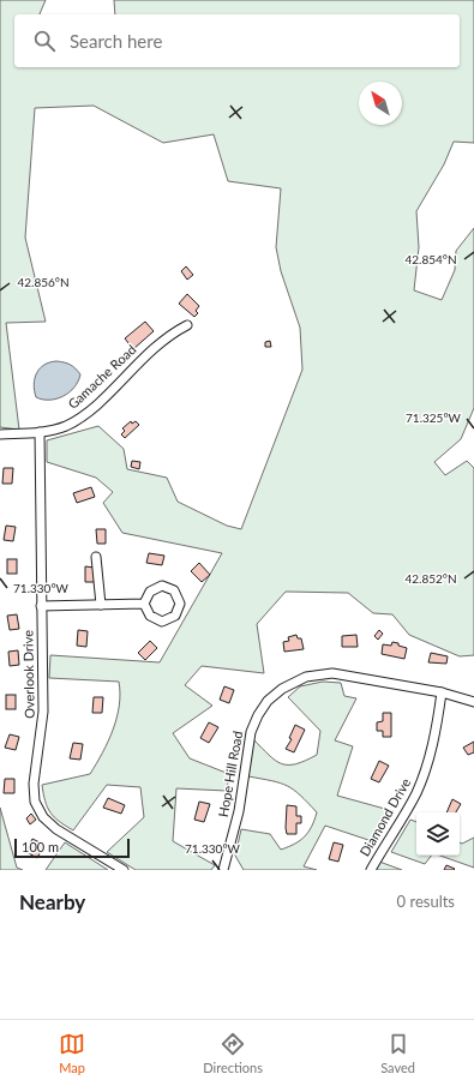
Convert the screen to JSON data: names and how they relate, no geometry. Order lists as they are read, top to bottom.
{
  "streets": {
    "street": [
      "Gamache Road",
      "Overlook Drive",
      "Hope Hill Road",
      "Diamond Drive"
    ]
  },
  "crossings": [
    ["Gamache Road", "Overlook Drive"],
    ["Hope Hill Road", "Diamond Drive"]
  ],
  "scale_bar": "100 m",
  "north": "top left",
  "page": {
    "search": "Search here",
    "scale": "100 m",
    "heading": ["Nearby", "0 results"],
    "nav": ["Map", "Directions", "Saved"]
  },
  "coordinates": [
    "42.854°N",
    "42.856°N",
    "71.325°W",
    "42.852°N",
    "71.330°W"
  ]
}
